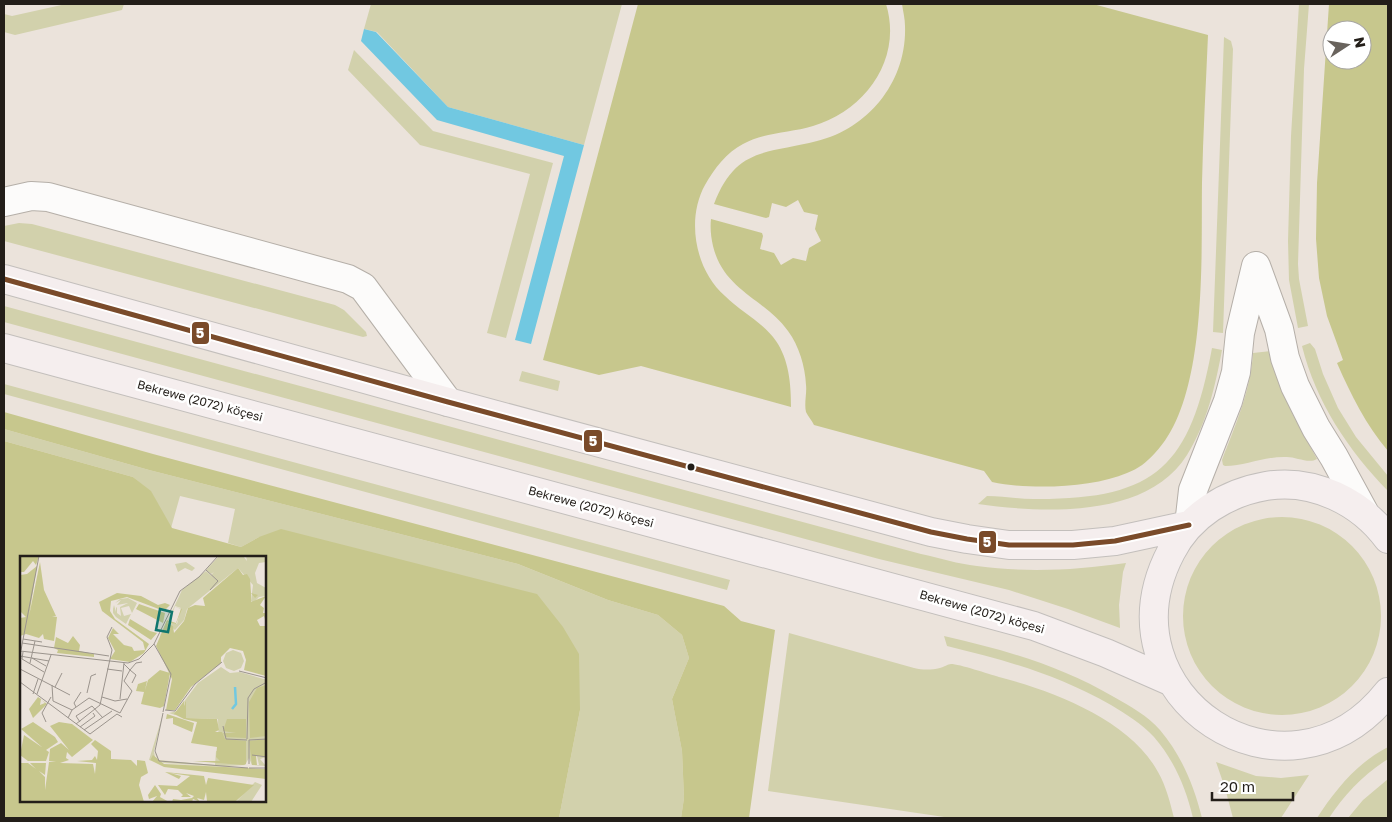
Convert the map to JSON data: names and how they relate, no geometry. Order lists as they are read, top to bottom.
{
  "streets": {
    "main road": ["Bekrewe (2072) köçesi"]
  },
  "lines": ["transit line 5"],
  "scale_bar": "20 m",
  "north": "right"
}
